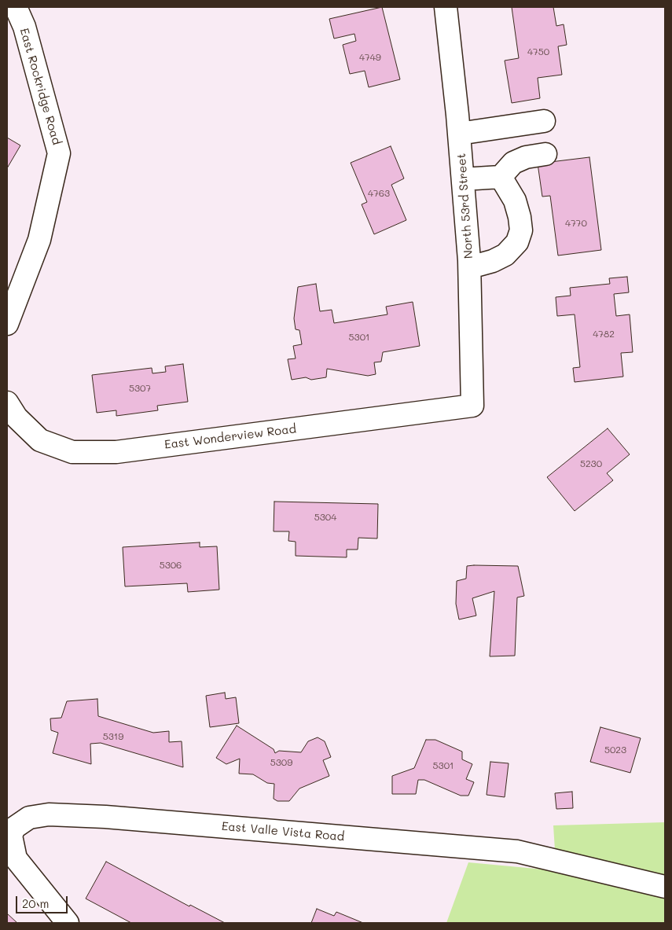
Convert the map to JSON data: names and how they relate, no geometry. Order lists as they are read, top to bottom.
{
  "streets": {
    "street": [
      "East Rockridge Road",
      "North 53rd Street",
      "East Wonderview Road",
      "East Valle Vista Road"
    ]
  },
  "crossings": [
    ["North 53rd Street", "East Wonderview Road"]
  ],
  "house_numbers": [
    "4750",
    "4749",
    "4763",
    "4770",
    "4782",
    "5301",
    "5307",
    "5230",
    "5304",
    "5306",
    "5319",
    "5023",
    "5309",
    "5301"
  ],
  "scale_bar": "20 m"
}
